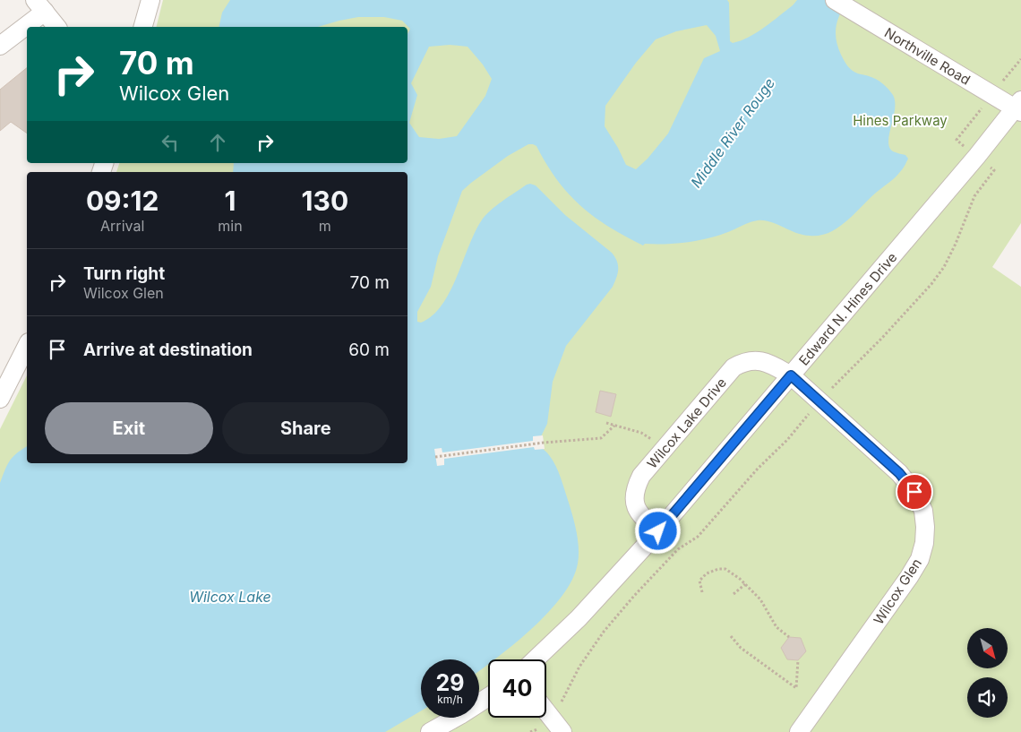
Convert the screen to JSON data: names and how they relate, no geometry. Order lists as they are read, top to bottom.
{
  "streets": {
    "street": [
      "Northville Road",
      "Edward N. Hines Drive",
      "Wilcox Lake Drive",
      "Wilcox Glen"
    ]
  },
  "crossings": [
    ["Northville Road", "Edward N. Hines Drive"],
    ["Edward N. Hines Drive", "Wilcox Lake Drive"],
    ["Edward N. Hines Drive", "Wilcox Glen"],
    ["Wilcox Lake Drive", "Wilcox Glen"]
  ],
  "water": ["Middle River Rouge", "Wilcox Lake"],
  "parks": ["Hines Parkway"],
  "north": "bottom right",
  "page": {
    "turn": ["70 m", "Wilcox Glen"],
    "eta": [
      "09:12",
      "Arrival",
      "1",
      "min",
      "130",
      "m"
    ],
    "list": [
      {
        "name": "Turn right",
        "note": "Wilcox Glen",
        "value": "70 m"
      },
      {
        "name": "Arrive at destination",
        "value": "60 m"
      }
    ],
    "buttons": ["Exit", "Share"],
    "speed": "29 km/h",
    "limit": "40"
  }
}
